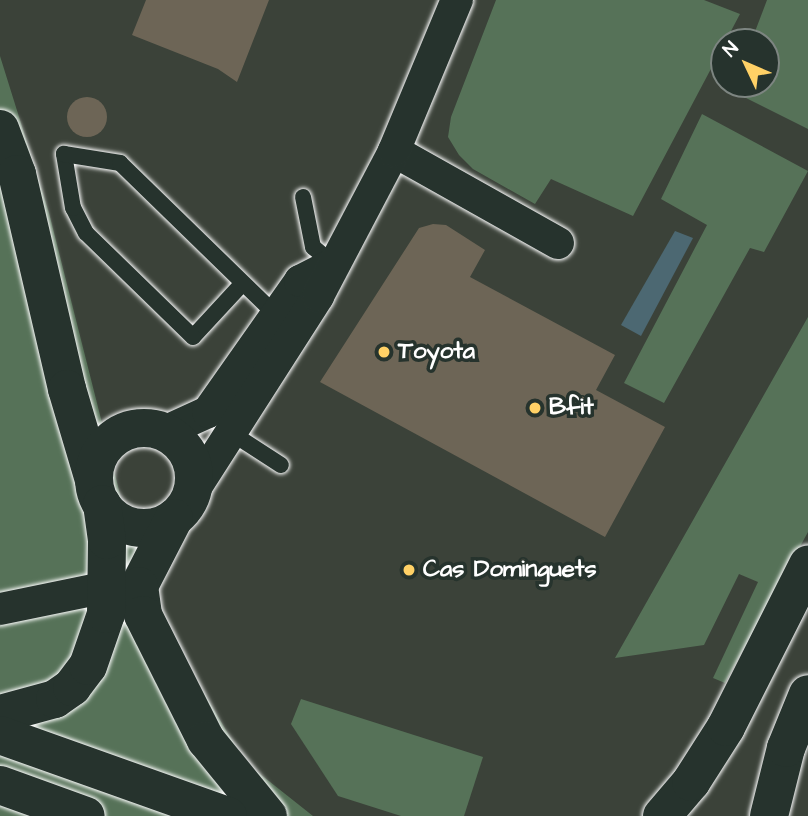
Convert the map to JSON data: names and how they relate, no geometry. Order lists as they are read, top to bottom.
{
  "places": ["Toyota", "Bfit", "Cas Dominguets"],
  "north": "top left"
}
